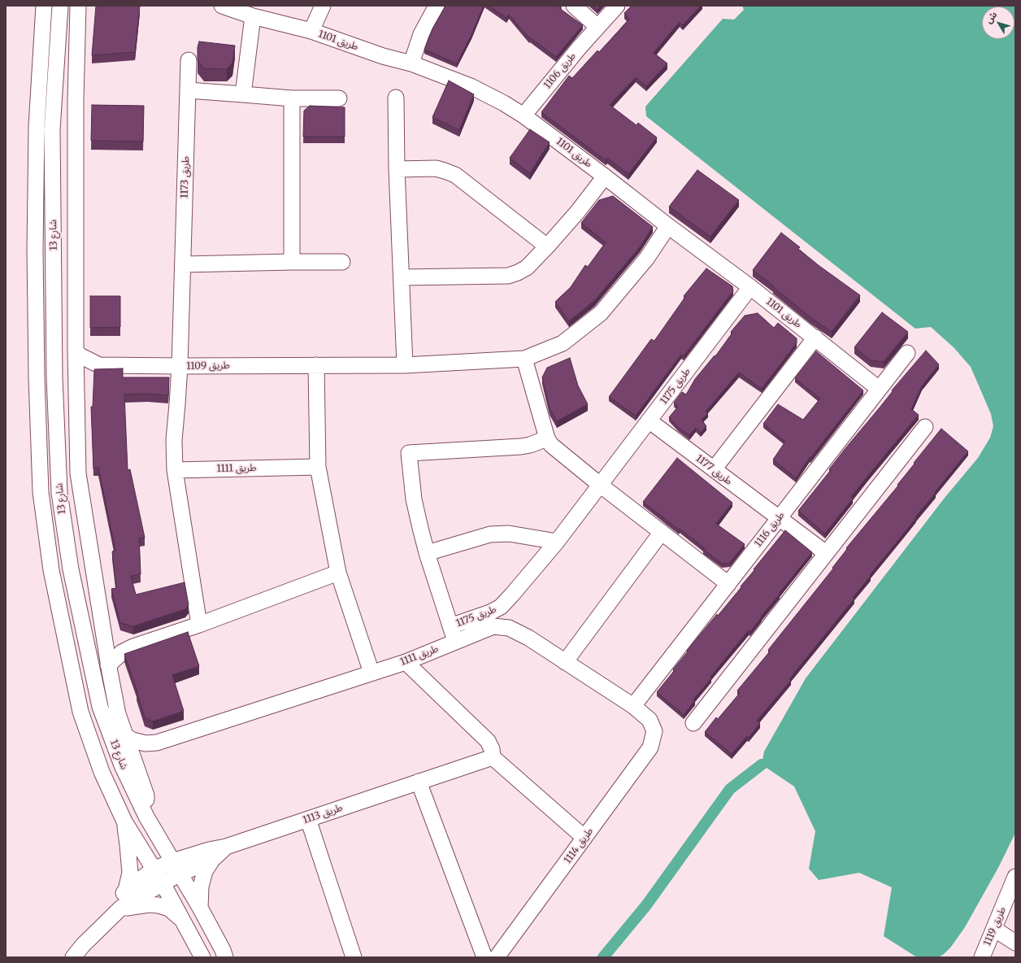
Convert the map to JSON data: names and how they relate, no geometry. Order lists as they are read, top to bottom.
{
  "streets": {
    "street": [
      "طريق 1101",
      "طريق 1106",
      "طريق 1173",
      "شارع 13",
      "طريق 1109",
      "طريق 1175",
      "طريق 1111",
      "طريق 1177",
      "طريق 1116",
      "طريق 1113",
      "طريق 1114",
      "طريق 1119"
    ]
  },
  "crossings": [
    ["طريق 1101", "طريق 1106"],
    ["طريق 1101", "طريق 1109"],
    ["طريق 1101", "طريق 1175"],
    ["طريق 1101", "طريق 1116"],
    ["طريق 1173", "طريق 1109"],
    ["طريق 1173", "طريق 1111"],
    ["شارع 13", "طريق 1113"],
    ["طريق 1175", "طريق 1177"],
    ["طريق 1111", "طريق 1116"],
    ["طريق 1111", "طريق 1114"],
    ["طريق 1177", "طريق 1116"]
  ],
  "north": "top left"
}
